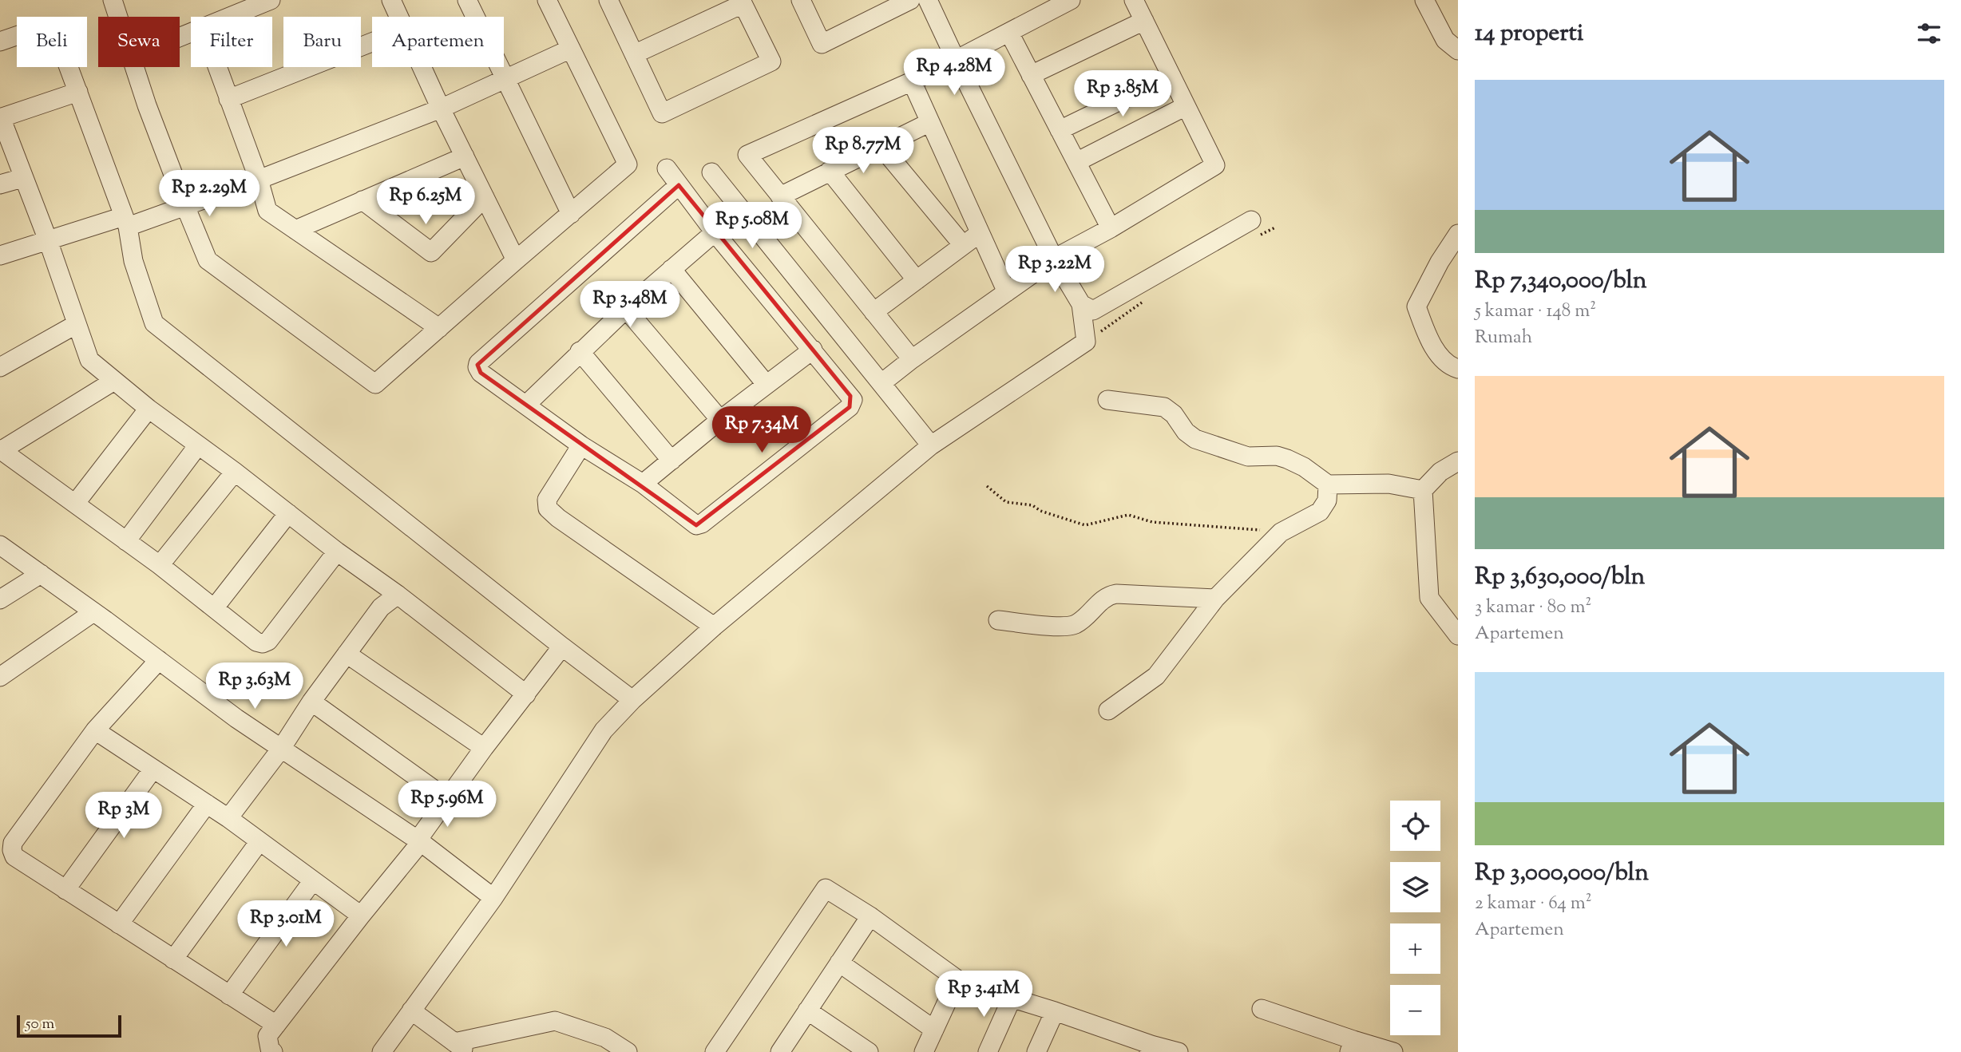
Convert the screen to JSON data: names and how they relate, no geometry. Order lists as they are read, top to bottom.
{
  "scale_bar": "50 m",
  "page": {
    "heading": "14 properti",
    "chip": [
      "Beli",
      "Sewa",
      "Filter",
      "Baru",
      "Apartemen"
    ],
    "price": [
      "Rp 4.28M",
      "Rp 3.85M",
      "Rp 8.77M",
      "Rp 2.29M",
      "Rp 6.25M",
      "Rp 5.08M",
      "Rp 3.22M",
      "Rp 3.48M",
      "Rp 7.34M",
      "Rp 3.63M",
      "Rp 5.96M",
      "Rp 3M",
      "Rp 3.01M",
      "Rp 3.41M"
    ],
    "list": [
      {
        "name": "Rp 7,340,000/bln",
        "note": "5 kamar · 148 m² · Rumah"
      },
      {
        "name": "Rp 3,630,000/bln",
        "note": "3 kamar · 80 m² · Apartemen"
      },
      {
        "name": "Rp 3,000,000/bln",
        "note": "2 kamar · 64 m² · Apartemen"
      }
    ],
    "map_buttons": ["+", "−"],
    "scale": "50 m"
  }
}
